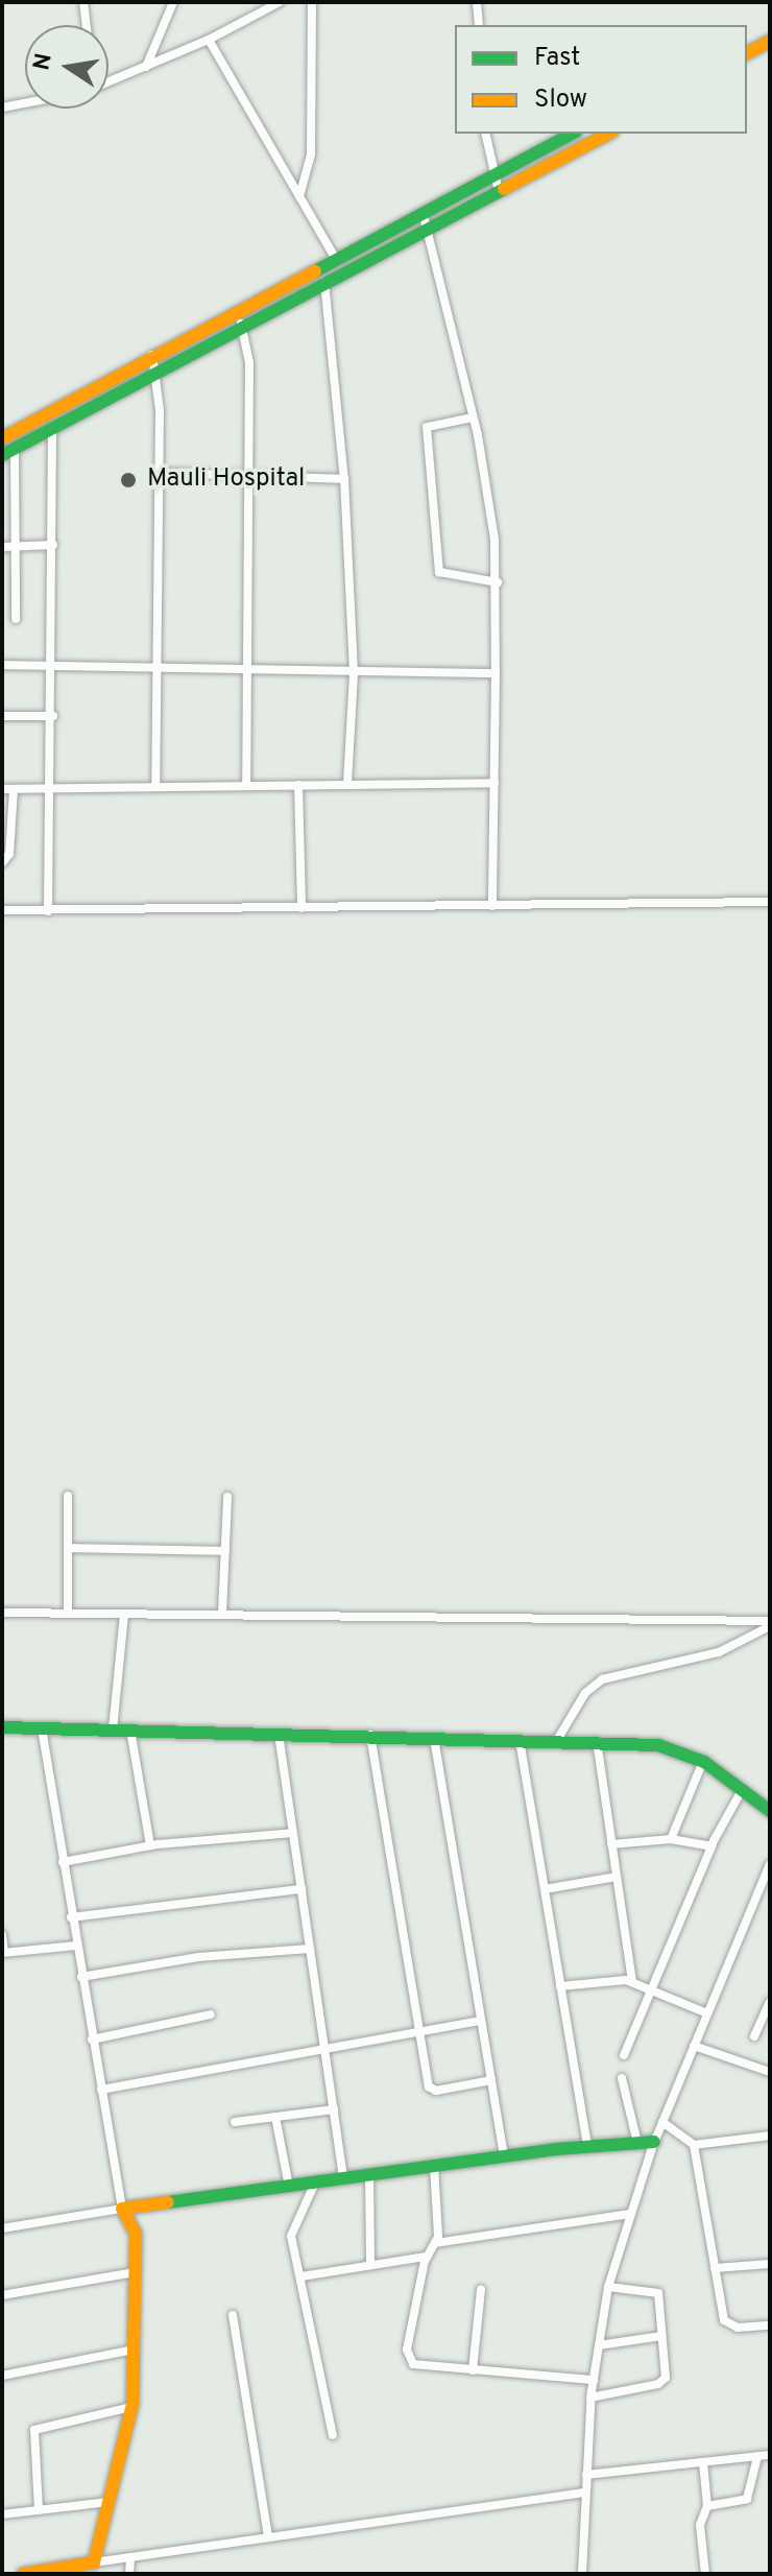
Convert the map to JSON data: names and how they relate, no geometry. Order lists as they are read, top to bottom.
{
  "places": ["Mauli Hospital"],
  "legend": ["Fast", "Slow"],
  "north": "left"
}
